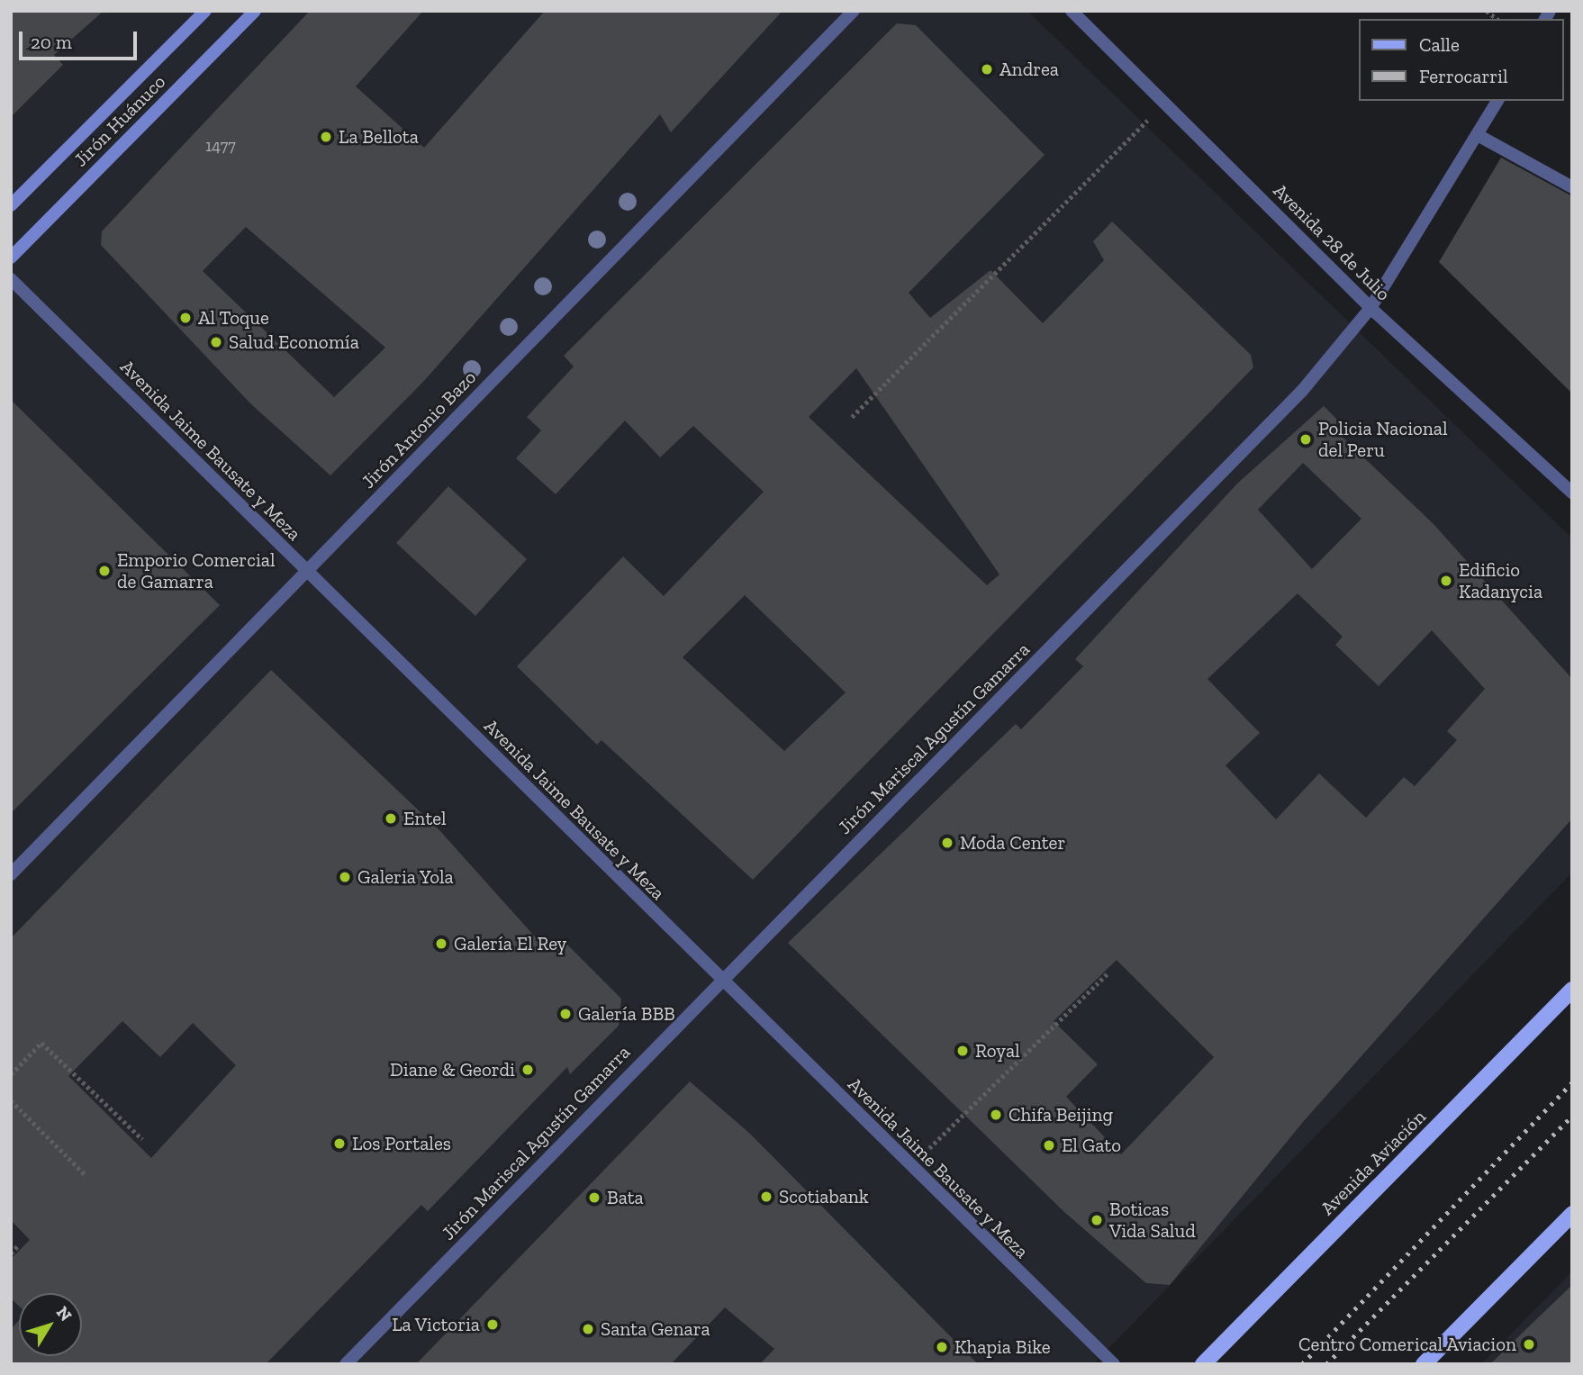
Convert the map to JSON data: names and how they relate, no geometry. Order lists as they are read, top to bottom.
{
  "streets": {
    "main road": ["Avenida Aviación"],
    "street": [
      "Jirón Huánuco",
      "Avenida 28 de Julio",
      "Jirón Antonio Bazo",
      "Avenida Jaime Bausate y Meza",
      "Jirón Mariscal Agustín Gamarra"
    ]
  },
  "crossings": [
    ["Avenida 28 de Julio", "Jirón Mariscal Agustín Gamarra"],
    ["Jirón Antonio Bazo", "Avenida Jaime Bausate y Meza"],
    ["Avenida Jaime Bausate y Meza", "Jirón Mariscal Agustín Gamarra"]
  ],
  "places": [
    "Andrea",
    "La Bellota",
    "Al Toque",
    "Salud Economía",
    "Policia Nacional del Peru",
    "Emporio Comercial de Gamarra",
    "Edificio Kadanycia",
    "Entel",
    "Moda Center",
    "Galeria Yola",
    "Galería El Rey",
    "Galería BBB",
    "Royal",
    "Diane & Geordi",
    "Chifa Beijing",
    "Los Portales",
    "El Gato",
    "Scotiabank",
    "Bata",
    "Boticas Vida Salud",
    "La Victoria",
    "Santa Genara",
    "Centro Comerical Aviacion",
    "Khapia Bike"
  ],
  "house_numbers": ["1477"],
  "legend": ["Calle", "Ferrocarril"],
  "scale_bar": "20 m",
  "north": "top right"
}
